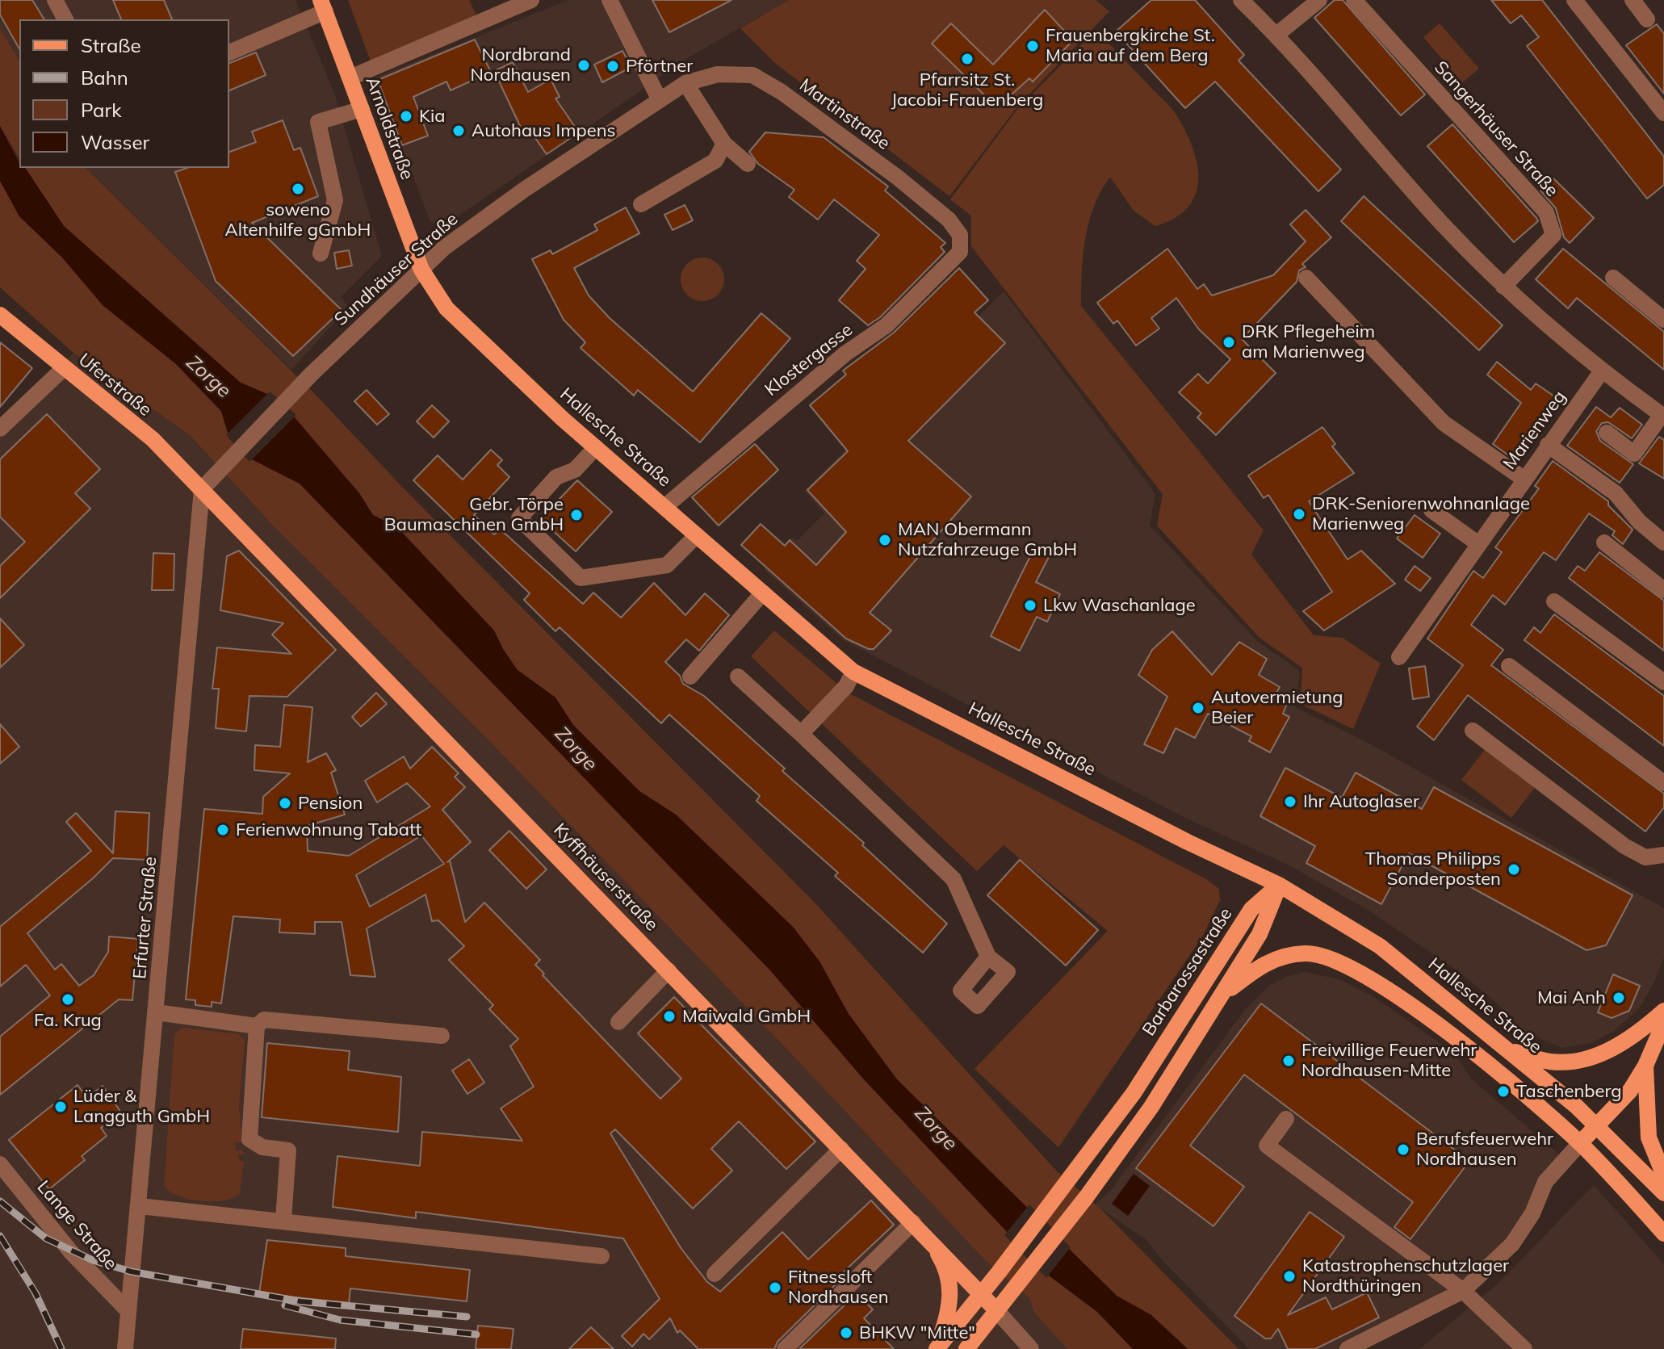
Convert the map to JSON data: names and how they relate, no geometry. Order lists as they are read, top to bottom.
{
  "streets": {
    "main road": [
      "Arnoldstraße",
      "Uferstraße",
      "Hallesche Straße",
      "Kyffhäuserstraße",
      "Barbarossastraße"
    ],
    "street": [
      "Martinstraße",
      "Sangerhäuser Straße",
      "Sundhäuser Straße",
      "Klostergasse",
      "Marienweg",
      "Erfurter Straße",
      "Lange Straße"
    ]
  },
  "crossings": [
    ["Martinstraße", "Sundhäuser Straße"],
    ["Martinstraße", "Klostergasse"],
    ["Arnoldstraße", "Sundhäuser Straße"],
    ["Arnoldstraße", "Hallesche Straße"],
    ["Sundhäuser Straße", "Uferstraße"],
    ["Sundhäuser Straße", "Hallesche Straße"],
    ["Sundhäuser Straße", "Kyffhäuserstraße"],
    ["Sundhäuser Straße", "Erfurter Straße"],
    ["Klostergasse", "Hallesche Straße"],
    ["Uferstraße", "Kyffhäuserstraße"],
    ["Uferstraße", "Erfurter Straße"],
    ["Hallesche Straße", "Barbarossastraße"],
    ["Kyffhäuserstraße", "Erfurter Straße"],
    ["Kyffhäuserstraße", "Barbarossastraße"],
    ["Erfurter Straße", "Lange Straße"]
  ],
  "water": ["Zorge"],
  "places": [
    "Frauenbergkirche St. Maria auf dem Berg",
    "Pfarrsitz St. Jacobi-Frauenberg",
    "Nordbrand Nordhausen",
    "Pförtner",
    "Kia",
    "Autohaus Impens",
    "soweno Altenhilfe gGmbH",
    "DRK Pflegeheim am Marienweg",
    "DRK-Seniorenwohnanlage Marienweg",
    "Gebr. Törpe Baumaschinen GmbH",
    "MAN Obermann Nutzfahrzeuge GmbH",
    "Lkw Waschanlage",
    "Autovermietung Beier",
    "Ihr Autoglaser",
    "Pension",
    "Ferienwohnung Tabatt",
    "Thomas Philipps Sonderposten",
    "Mai Anh",
    "Fa. Krug",
    "Maiwald GmbH",
    "Freiwillige Feuerwehr Nordhausen-Mitte",
    "Taschenberg",
    "Lüder & Langguth GmbH",
    "Berufsfeuerwehr Nordhausen",
    "Katastrophenschutzlager Nordthüringen",
    "Fitnessloft Nordhausen",
    "BHKW \"Mitte\""
  ],
  "legend": [
    "Straße",
    "Bahn",
    "Park",
    "Wasser"
  ]
}
